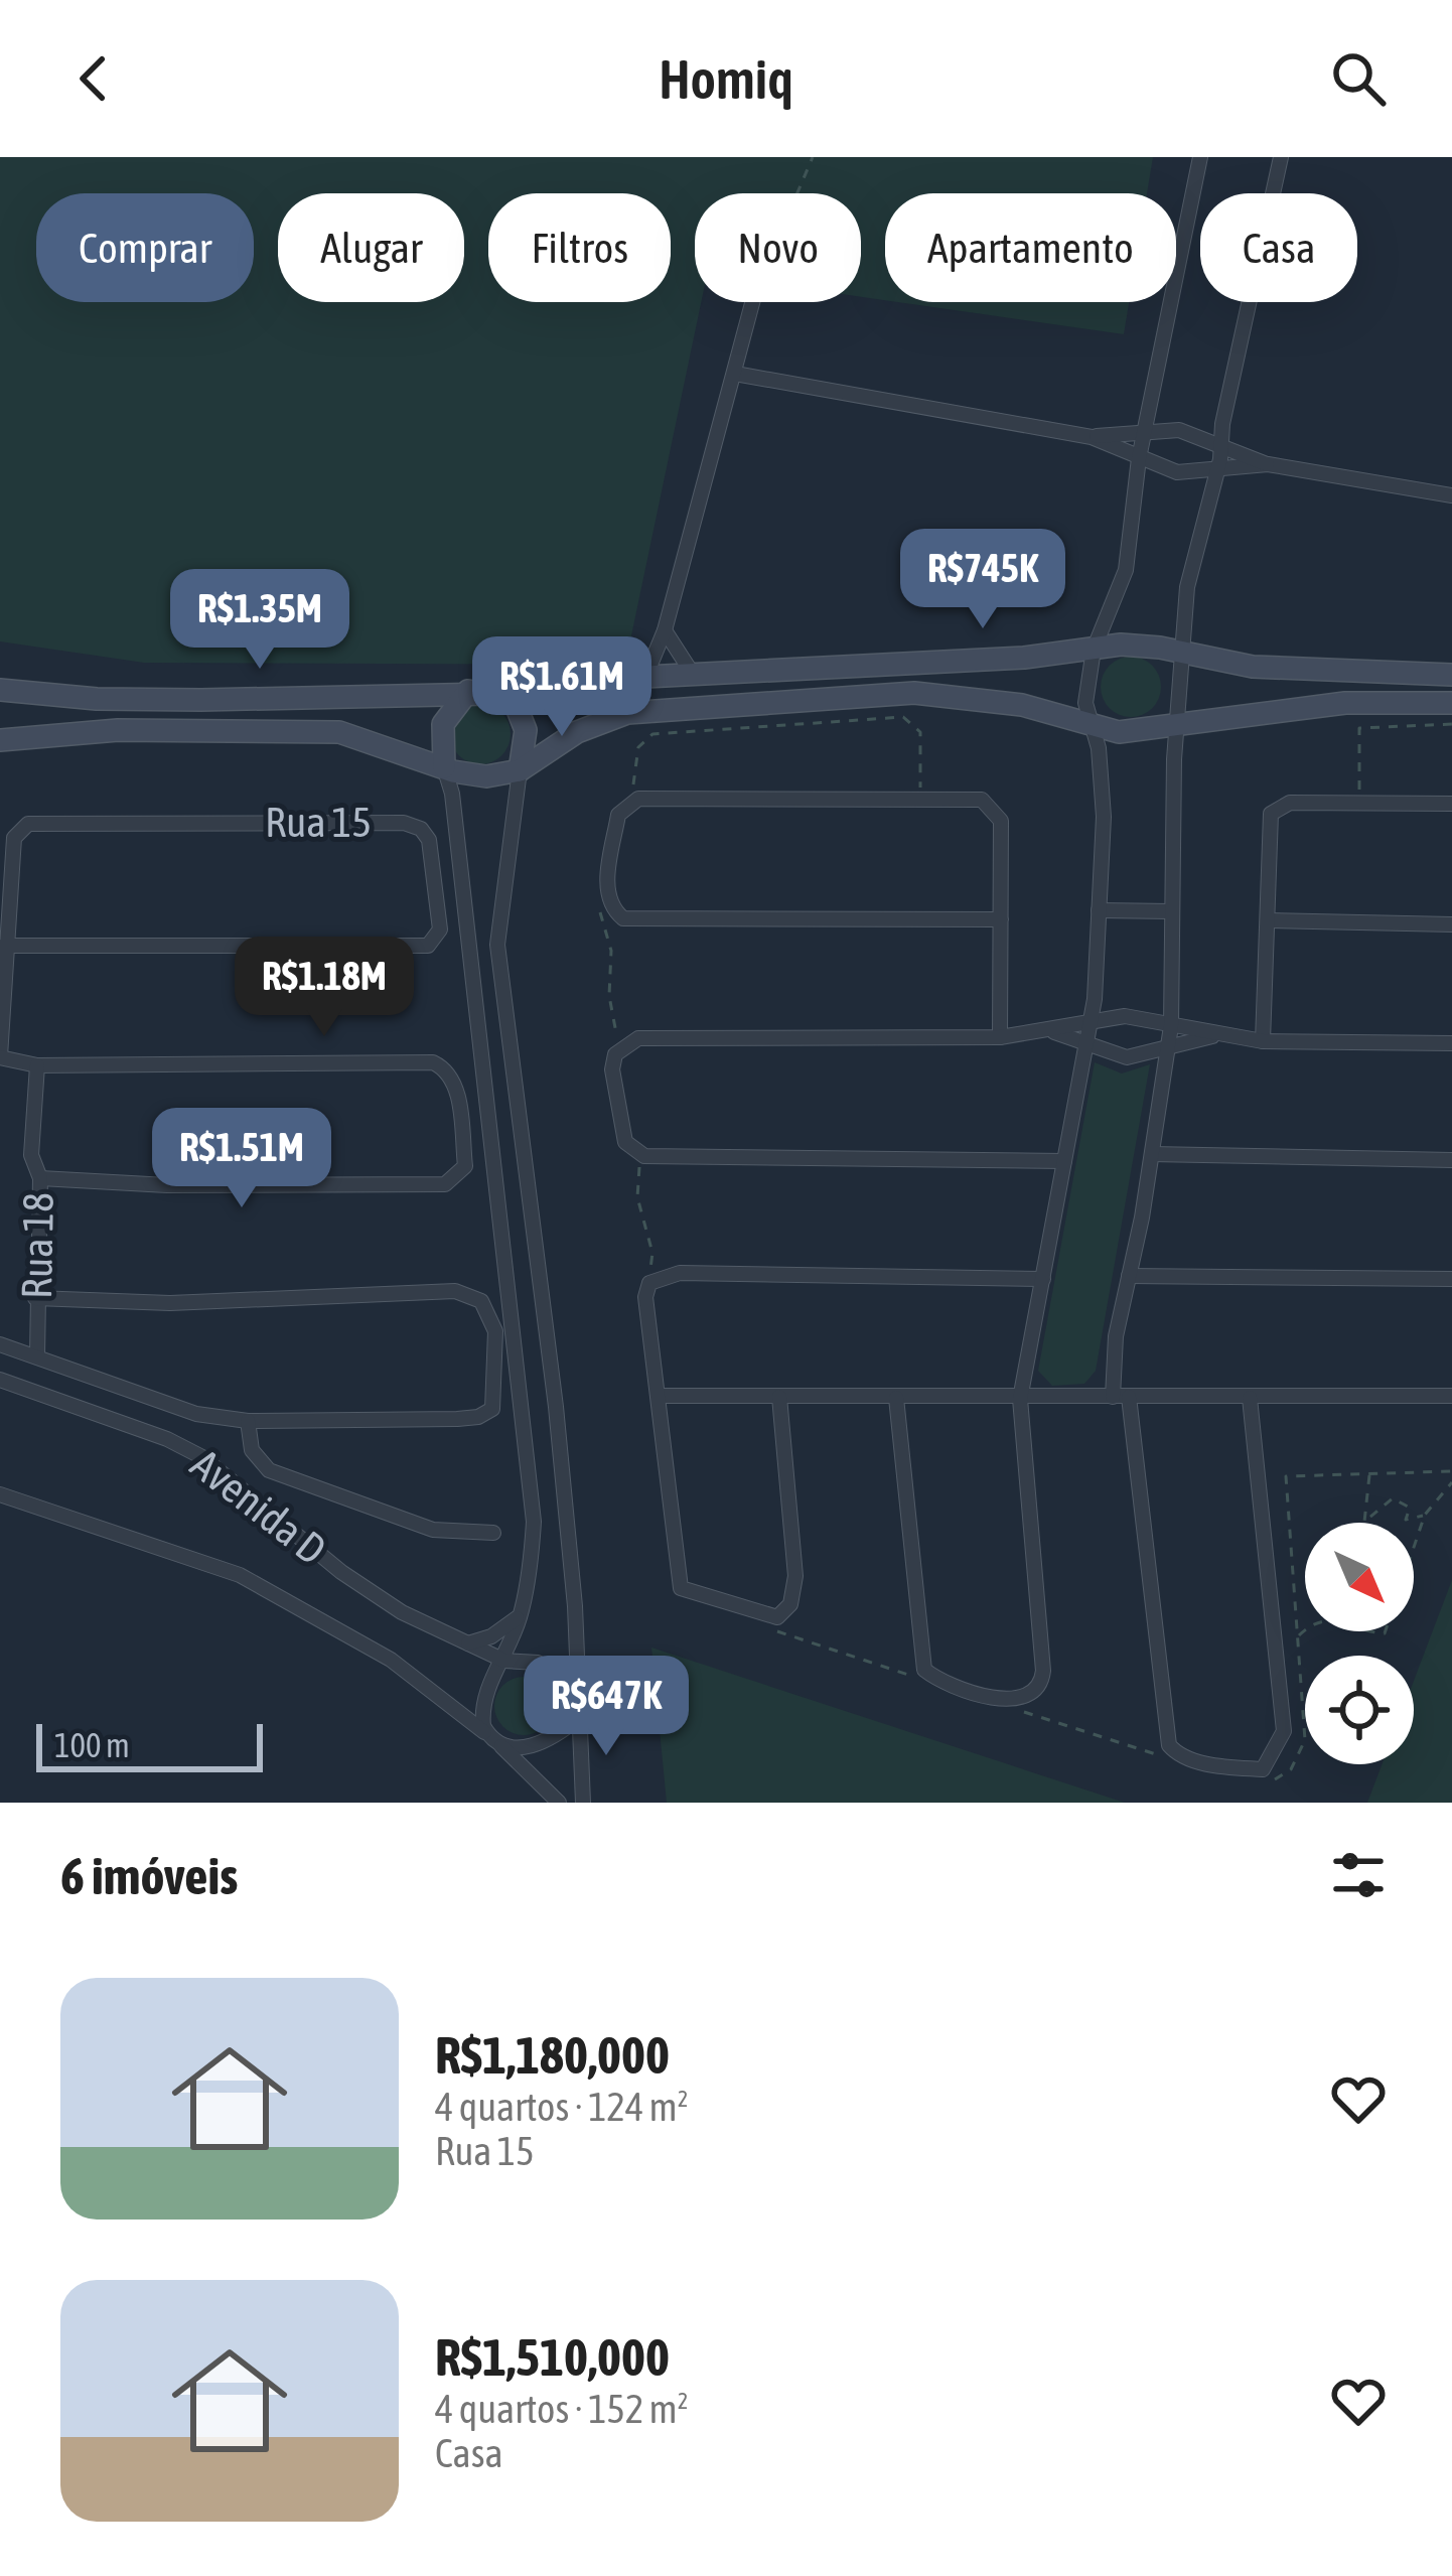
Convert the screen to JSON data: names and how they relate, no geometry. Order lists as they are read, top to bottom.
{
  "streets": {
    "street": ["Rua 15", "Rua 18", "Avenida D"]
  },
  "scale_bar": "100 m",
  "north": "bottom right",
  "page": {
    "header": "Homiq",
    "chip": [
      "Comprar",
      "Alugar",
      "Filtros",
      "Novo",
      "Apartamento",
      "Casa"
    ],
    "price": [
      "R$745K",
      "R$1.35M",
      "R$1.61M",
      "R$1.18M",
      "R$1.51M",
      "R$647K"
    ],
    "scale": "100 m",
    "heading": "6 imóveis",
    "list": [
      {
        "name": "R$1,180,000",
        "note": "4 quartos · 124 m² · Rua 15"
      },
      {
        "name": "R$1,510,000",
        "note": "4 quartos · 152 m² · Casa"
      }
    ]
  }
}
